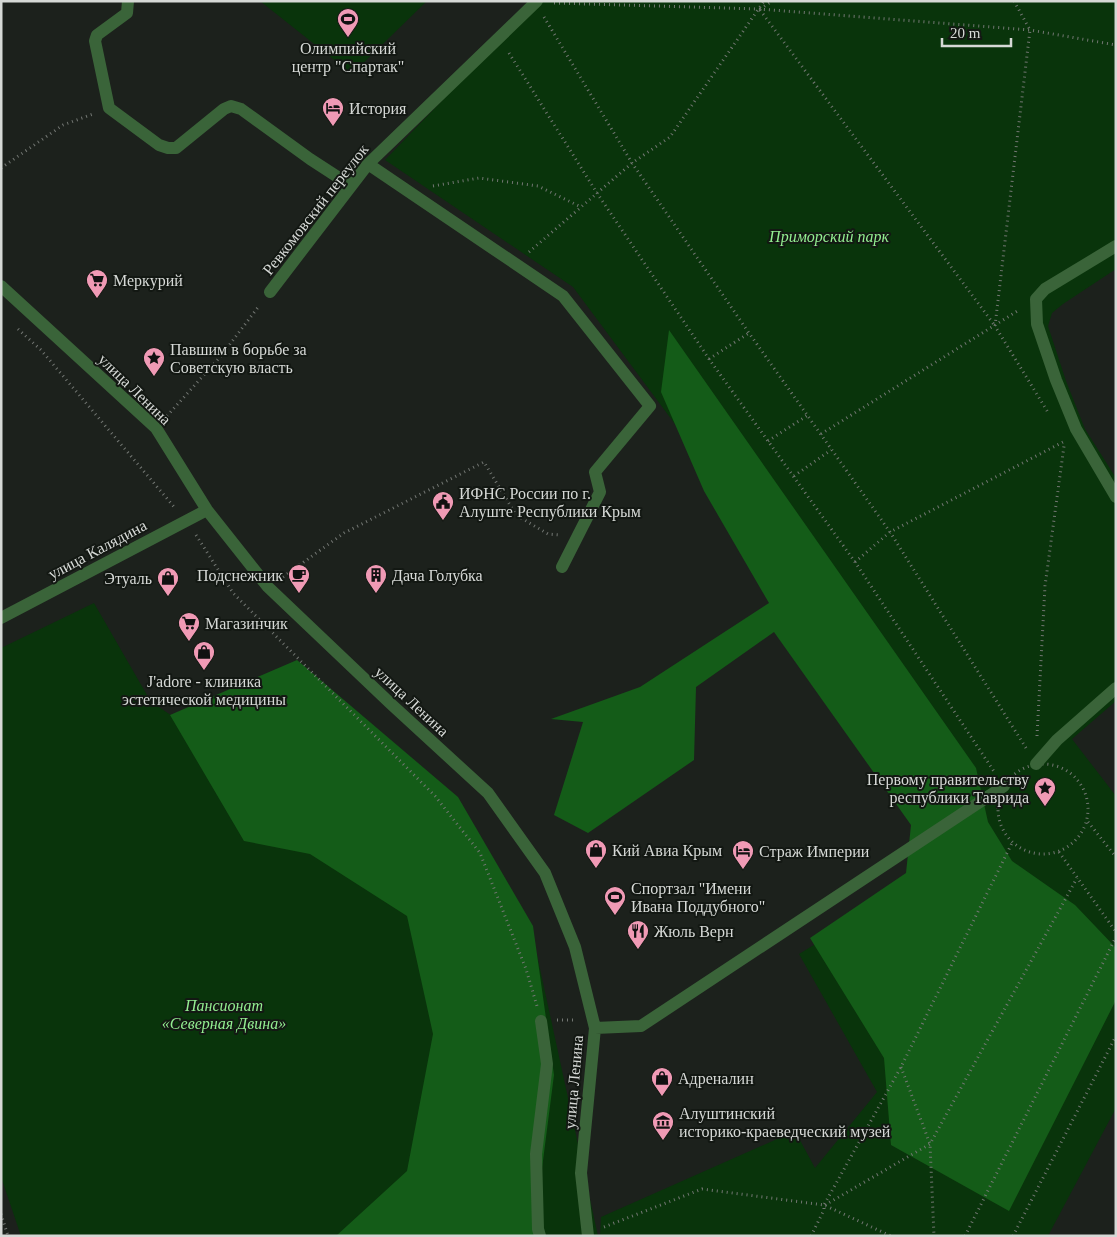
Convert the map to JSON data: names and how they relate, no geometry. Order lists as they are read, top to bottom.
{
  "streets": {
    "street": ["Ревкомовский переулок", "улица Ленина", "улица Калядина"]
  },
  "crossings": [
    ["улица Ленина", "улица Калядина"]
  ],
  "parks": ["Приморский парк", "Пансионат «Северная Двина»"],
  "places": {
    "sports": ["Олимпийский центр \"Спартак\"", "Спортзал \"Имени Ивана Поддубного\""],
    "hotel": ["История", "Страж Империи"],
    "supermarket": ["Меркурий", "Магазинчик"],
    "place": ["Павшим в борьбе за Советскую власть", "Первому правительству республики Таврида"],
    "public building": ["ИФНС России по г. Алуште Республики Крым"],
    "cafe": ["Подснежник"],
    "building": ["Дача Голубка"],
    "shop": [
      "Этуаль",
      "J'adore - клиника эстетической медицины",
      "Кий Авиа Крым",
      "Адреналин"
    ],
    "restaurant": ["Жюль Верн"],
    "museum": ["Алуштинский историко-краеведческий музей"]
  },
  "scale_bar": "20 m"
}
